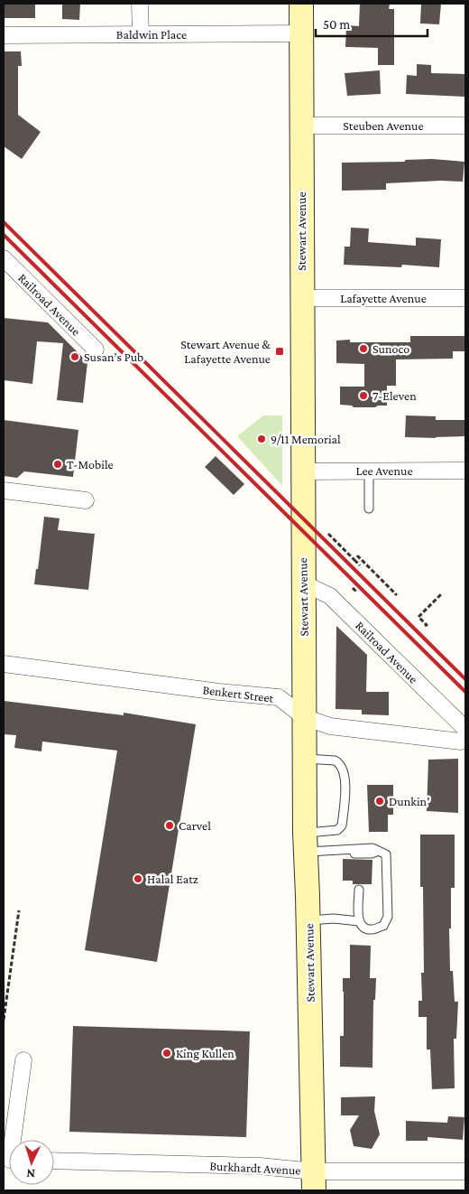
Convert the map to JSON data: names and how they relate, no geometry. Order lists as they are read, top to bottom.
{
  "streets": {
    "main road": ["Stewart Avenue"],
    "street": [
      "Baldwin Place",
      "Steuben Avenue",
      "Lafayette Avenue",
      "Railroad Avenue",
      "Lee Avenue",
      "Benkert Street",
      "Burkhardt Avenue"
    ]
  },
  "crossings": [
    ["Baldwin Place", "Stewart Avenue"],
    ["Steuben Avenue", "Stewart Avenue"],
    ["Stewart Avenue", "Lafayette Avenue"],
    ["Stewart Avenue", "Railroad Avenue"],
    ["Stewart Avenue", "Lee Avenue"],
    ["Stewart Avenue", "Benkert Street"],
    ["Stewart Avenue", "Burkhardt Avenue"]
  ],
  "places": {
    "other": [
      "Sunoco",
      "Susan’s Pub",
      "7-Eleven",
      "9/11 Memorial",
      "T-Mobile",
      "Dunkin'",
      "Carvel",
      "Halal Eatz",
      "King Kullen"
    ],
    "transit": ["Stewart Avenue & Lafayette Avenue"]
  },
  "scale_bar": "50 m",
  "north": "bottom"
}
